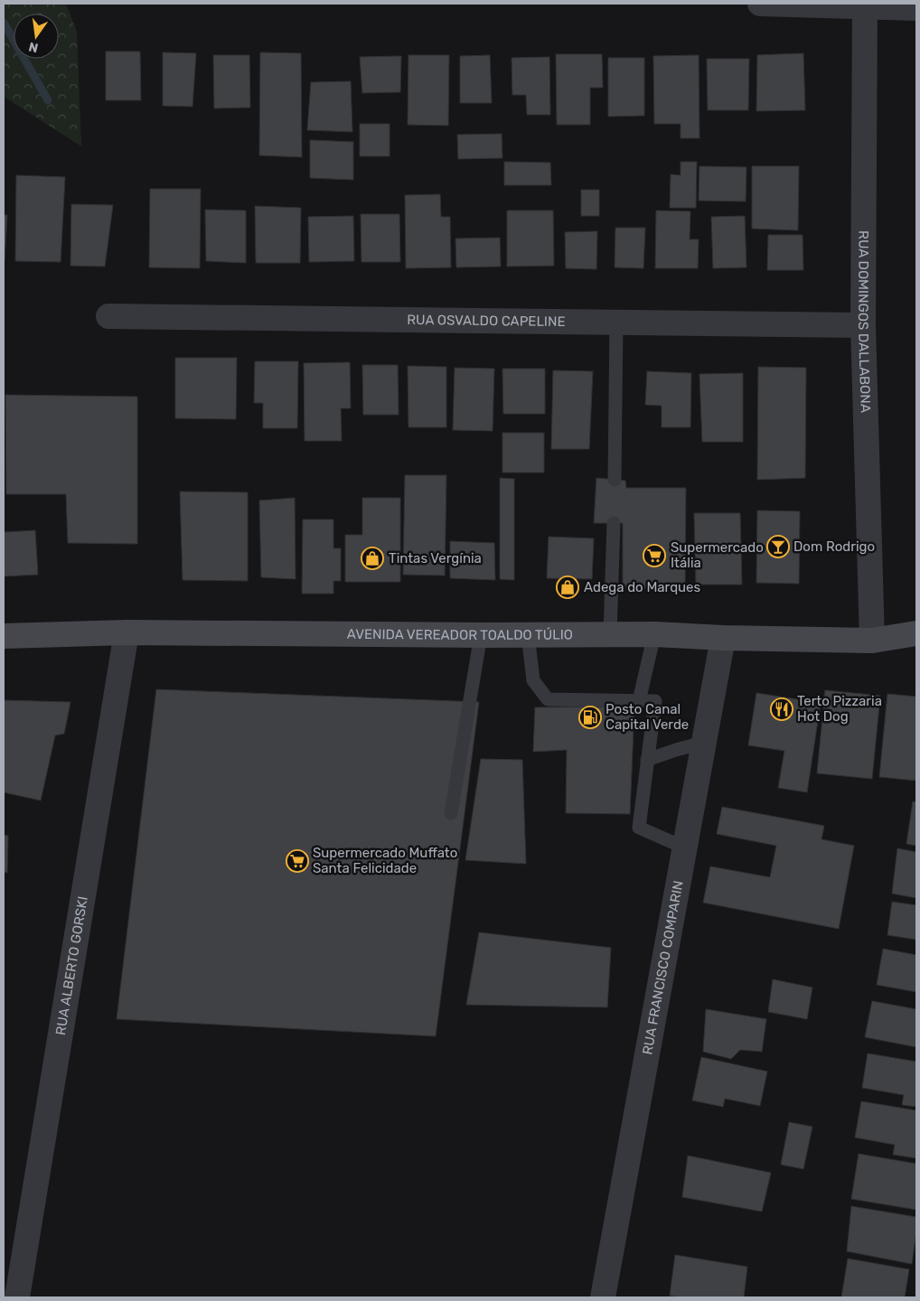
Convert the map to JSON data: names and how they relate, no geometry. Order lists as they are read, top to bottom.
{
  "streets": {
    "main road": ["AVENIDA VEREADOR TOALDO TÚLIO"],
    "street": [
      "RUA OSVALDO CAPELINE",
      "RUA DOMINGOS DALLABONA",
      "RUA ALBERTO GORSKI",
      "RUA FRANCISCO COMPARIN"
    ]
  },
  "crossings": [
    ["RUA OSVALDO CAPELINE", "RUA DOMINGOS DALLABONA"],
    ["RUA DOMINGOS DALLABONA", "AVENIDA VEREADOR TOALDO TÚLIO"],
    ["AVENIDA VEREADOR TOALDO TÚLIO", "RUA ALBERTO GORSKI"],
    ["AVENIDA VEREADOR TOALDO TÚLIO", "RUA FRANCISCO COMPARIN"]
  ],
  "places": {
    "bar": ["Dom Rodrigo"],
    "supermarket": ["Supermercado Itália", "Supermercado Muffato Santa Felicidade"],
    "shop": ["Tintas Vergínia", "Adega do Marques"],
    "restaurant": ["Terto Pizzaria Hot Dog"],
    "fuel station": ["Posto Canal Capital Verde"]
  },
  "north": "bottom"
}
